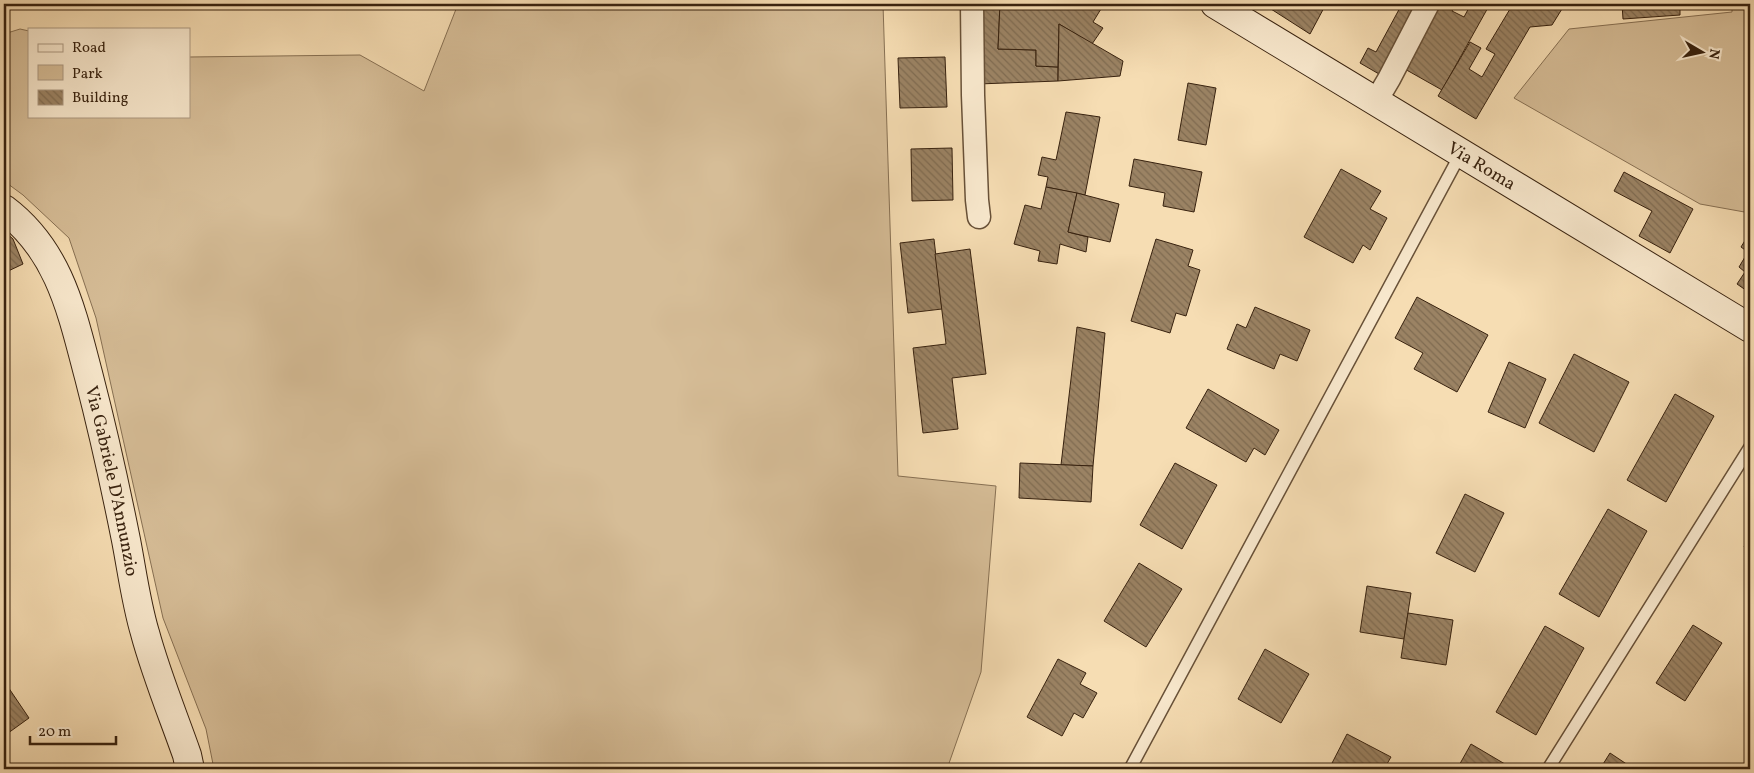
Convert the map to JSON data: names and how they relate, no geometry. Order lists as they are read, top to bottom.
{
  "streets": {
    "main road": ["Via Roma", "Via Gabriele D'Annunzio"]
  },
  "legend": ["Road", "Park", "Building"],
  "scale_bar": "20 m",
  "north": "right"
}
